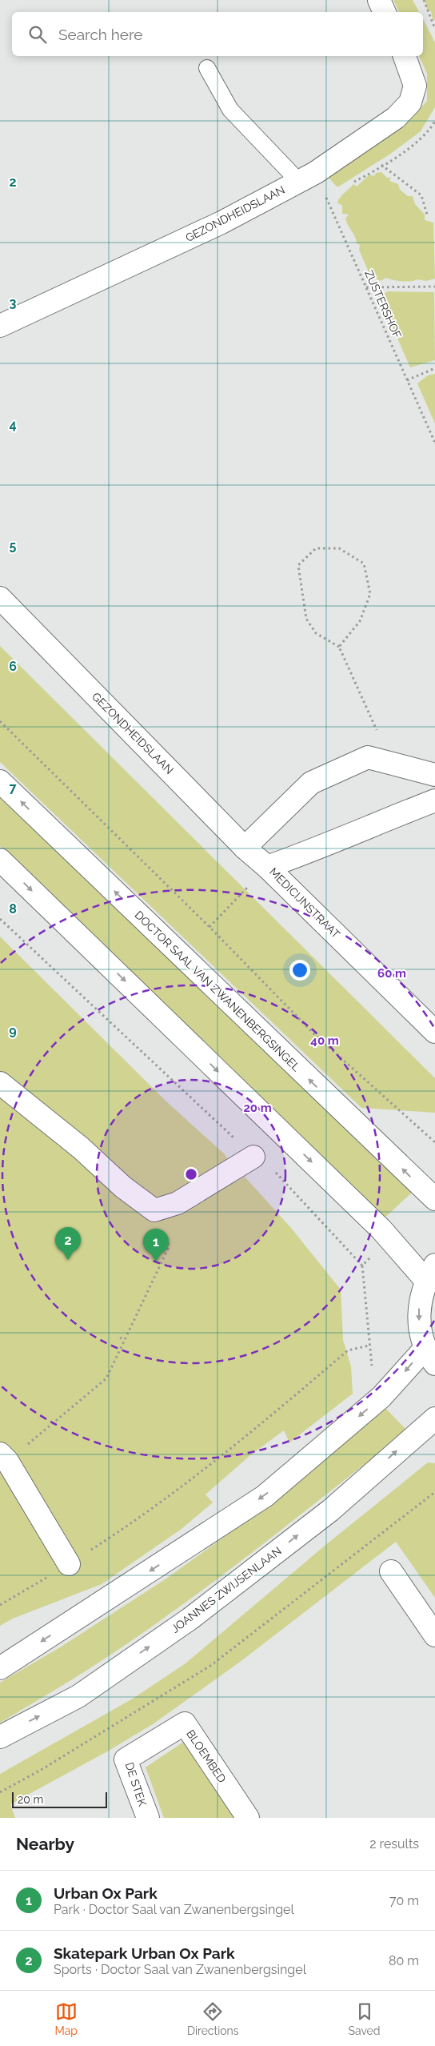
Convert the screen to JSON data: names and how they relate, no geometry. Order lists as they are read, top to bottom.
{
  "streets": {
    "street": [
      "GEZONDHEIDSLAAN",
      "MEDICIJNSTRAAT",
      "DOCTOR SAAL VAN ZWANENBERGSINGEL",
      "JOANNES ZWIJSENLAAN",
      "BLOEMBED",
      "DE STEK"
    ],
    "path": ["ZUSTERSHOF"]
  },
  "crossings": [
    ["GEZONDHEIDSLAAN", "ZUSTERSHOF"],
    ["GEZONDHEIDSLAAN", "MEDICIJNSTRAAT"],
    ["BLOEMBED", "DE STEK"]
  ],
  "scale_bar": "20 m",
  "page": {
    "search": "Search here",
    "pins": ["2", "1"],
    "scale": "20 m",
    "heading": ["Nearby", "2 results"],
    "list": [
      {
        "mark": "1",
        "name": "Urban Ox Park",
        "note": "Park · Doctor Saal van Zwanenbergsingel",
        "value": "70 m"
      },
      {
        "mark": "2",
        "name": "Skatepark Urban Ox Park",
        "note": "Sports · Doctor Saal van Zwanenbergsingel",
        "value": "80 m"
      }
    ],
    "nav": ["Map", "Directions", "Saved"]
  },
  "grid": {
    "rows": [
      "2",
      "3",
      "4",
      "5",
      "6",
      "7",
      "8",
      "9"
    ]
  },
  "rings": ["60 m", "40 m", "20 m"]
}
